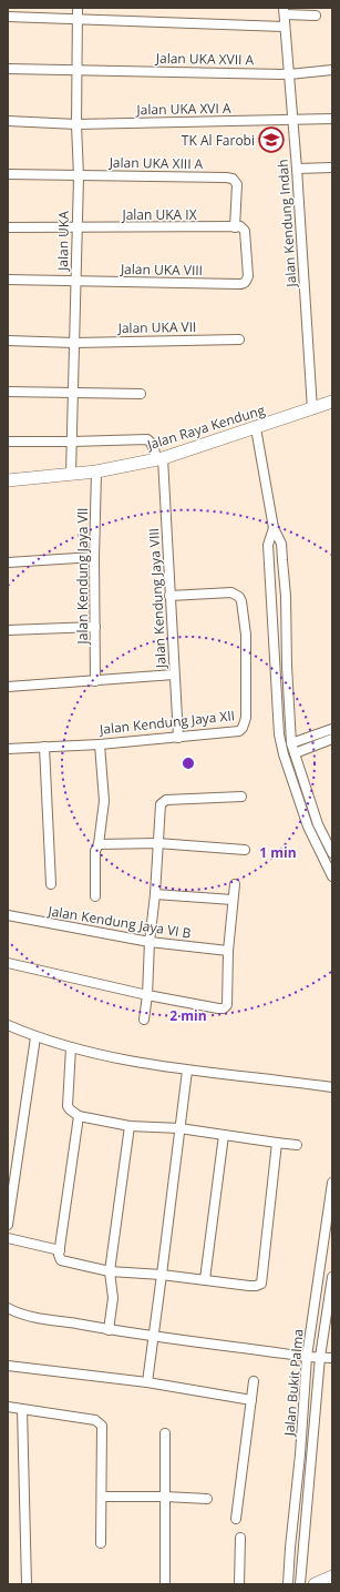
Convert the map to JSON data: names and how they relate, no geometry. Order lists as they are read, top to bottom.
{
  "streets": {
    "main road": ["Jalan Raya Kendung"],
    "street": [
      "Jalan UKA XVII A",
      "Jalan UKA XVI A",
      "Jalan UKA XIII A",
      "Jalan UKA IX",
      "Jalan Kendung Indah",
      "Jalan UKA",
      "Jalan UKA VIII",
      "Jalan UKA VII",
      "Jalan Kendung Jaya VII",
      "Jalan Kendung Jaya VIII",
      "Jalan Kendung Jaya XII",
      "Jalan Kendung Jaya VI B",
      "Jalan Bukit Palma"
    ]
  },
  "crossings": [
    ["Jalan UKA XVII A", "Jalan Kendung Indah"],
    ["Jalan UKA XVII A", "Jalan UKA"],
    ["Jalan UKA XVI A", "Jalan Kendung Indah"],
    ["Jalan UKA XVI A", "Jalan UKA"],
    ["Jalan UKA XIII A", "Jalan UKA IX"],
    ["Jalan UKA XIII A", "Jalan UKA"],
    ["Jalan UKA XIII A", "Jalan UKA VIII"],
    ["Jalan UKA IX", "Jalan UKA"],
    ["Jalan UKA IX", "Jalan UKA VIII"],
    ["Jalan Kendung Indah", "Jalan Raya Kendung"],
    ["Jalan UKA", "Jalan UKA VIII"],
    ["Jalan UKA", "Jalan UKA VII"],
    ["Jalan UKA", "Jalan Raya Kendung"],
    ["Jalan Raya Kendung", "Jalan Kendung Jaya VII"],
    ["Jalan Raya Kendung", "Jalan Kendung Jaya VIII"],
    ["Jalan Kendung Jaya VIII", "Jalan Kendung Jaya XII"]
  ],
  "places": {
    "school or university": ["TK Al Farobi"]
  },
  "rings": ["1 min", "2 min"]
}
